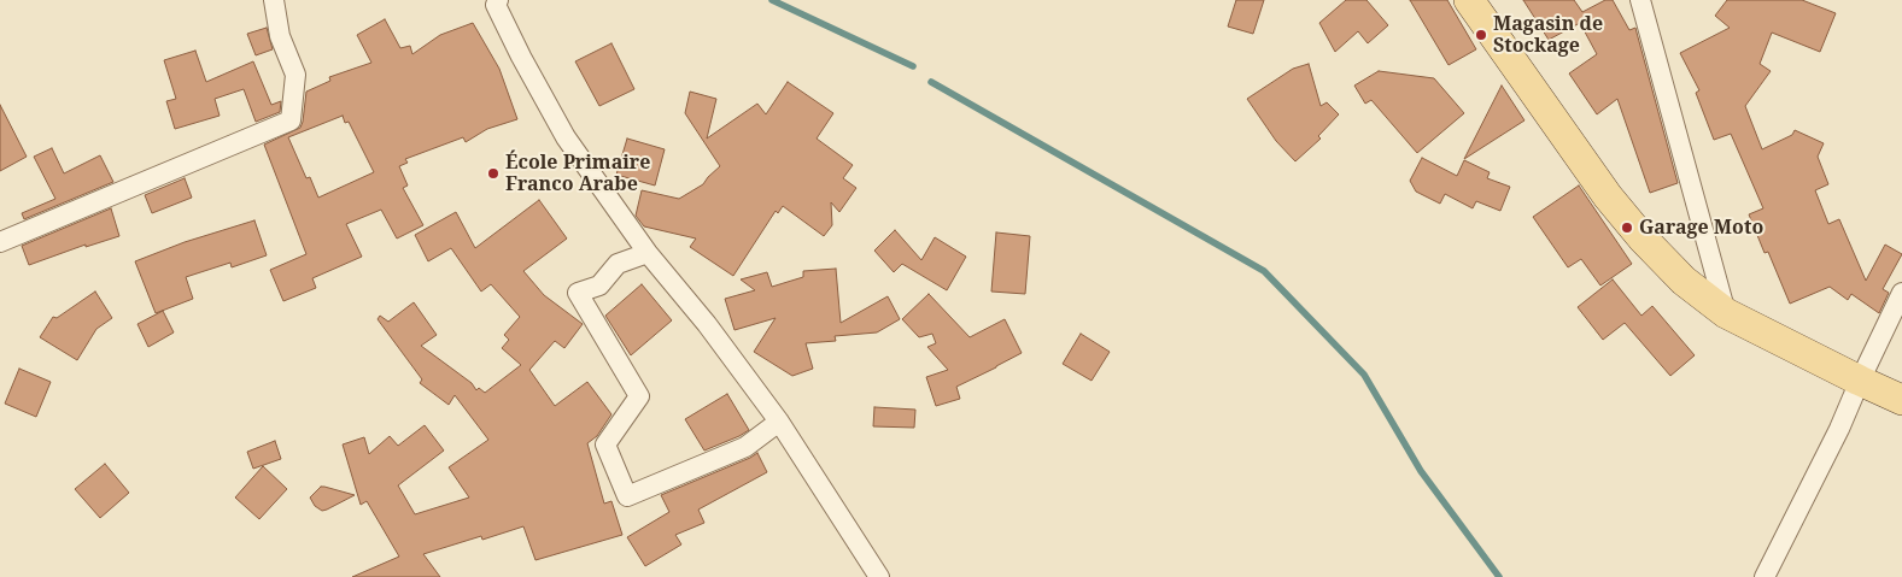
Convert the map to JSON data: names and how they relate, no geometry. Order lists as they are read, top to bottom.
{
  "places": ["Magasin de Stockage", "École Primaire Franco Arabe", "Garage Moto"]
}
